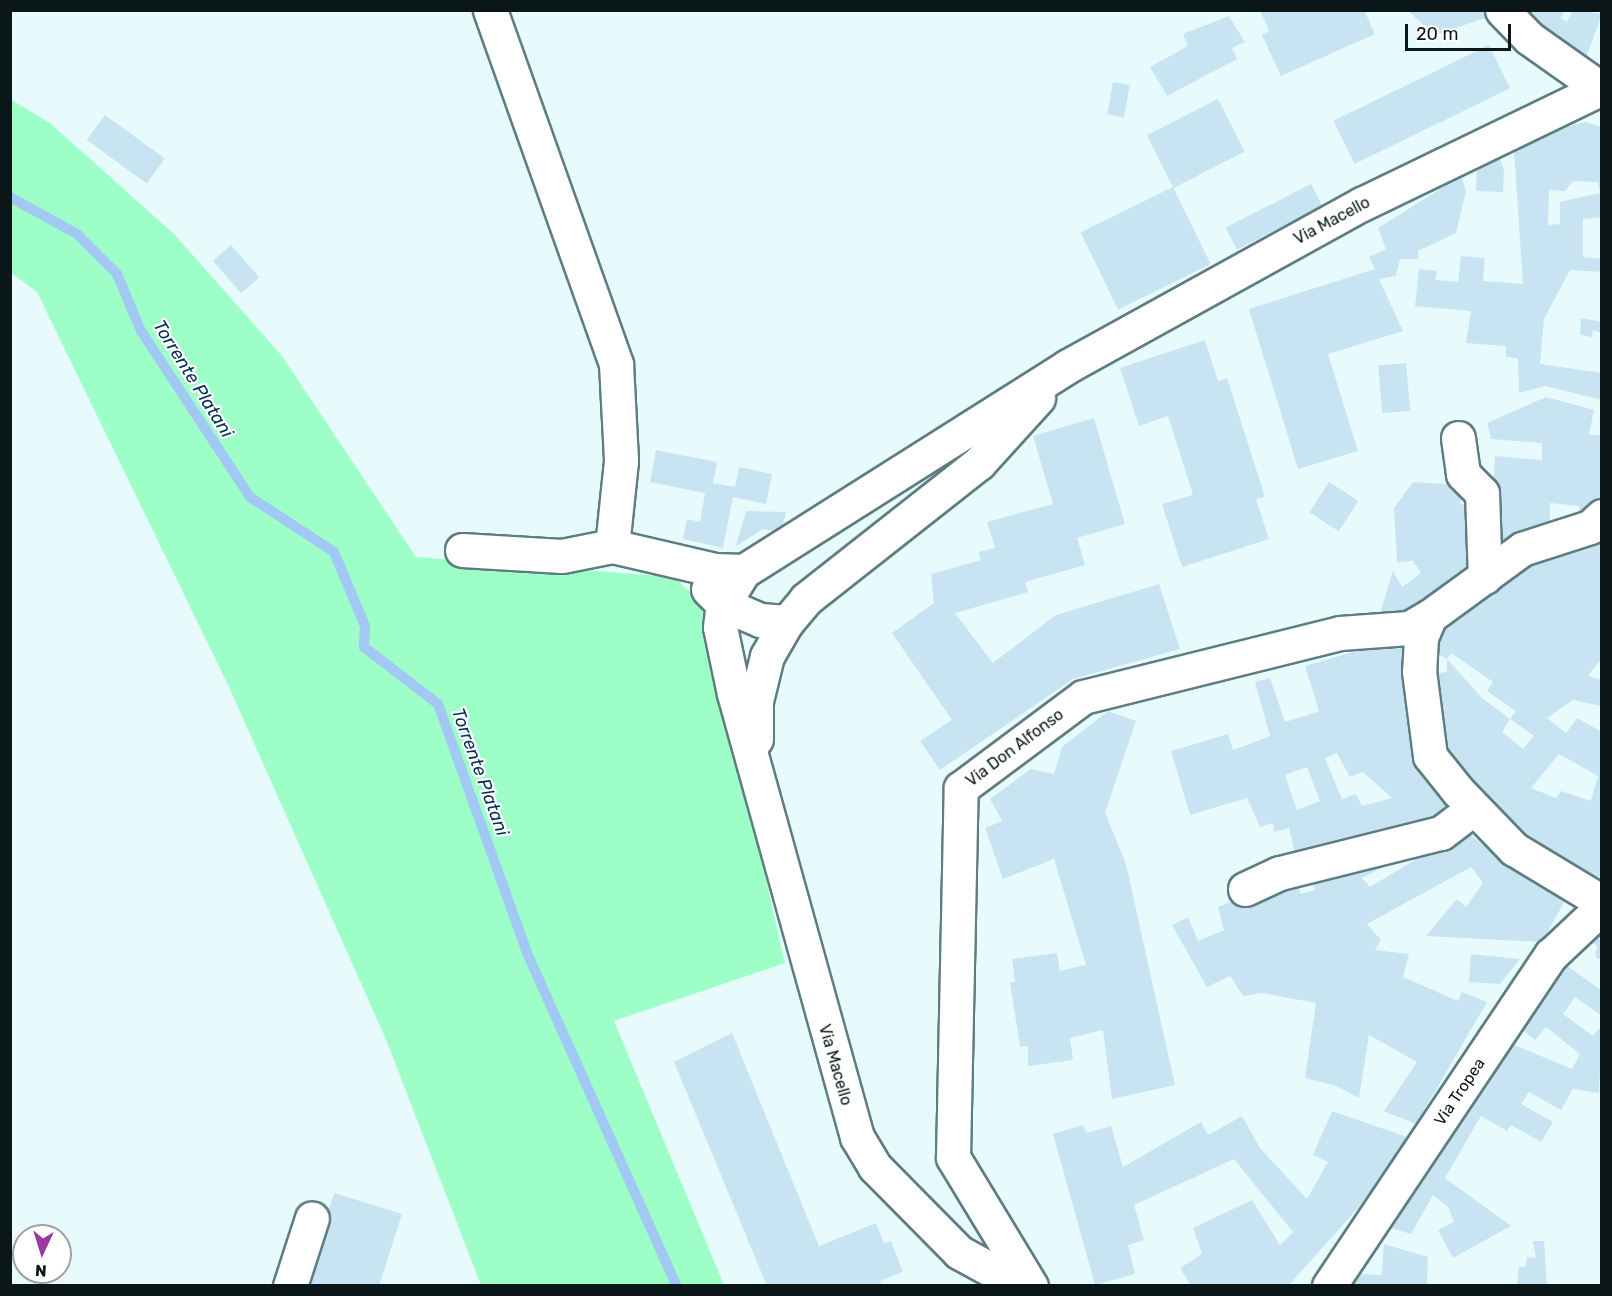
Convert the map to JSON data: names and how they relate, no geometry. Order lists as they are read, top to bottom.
{
  "streets": {
    "street": ["Via Macello", "Via Don Alfonso", "Via Tropea"]
  },
  "water": ["Torrente Platani"],
  "scale_bar": "20 m",
  "north": "bottom"
}
